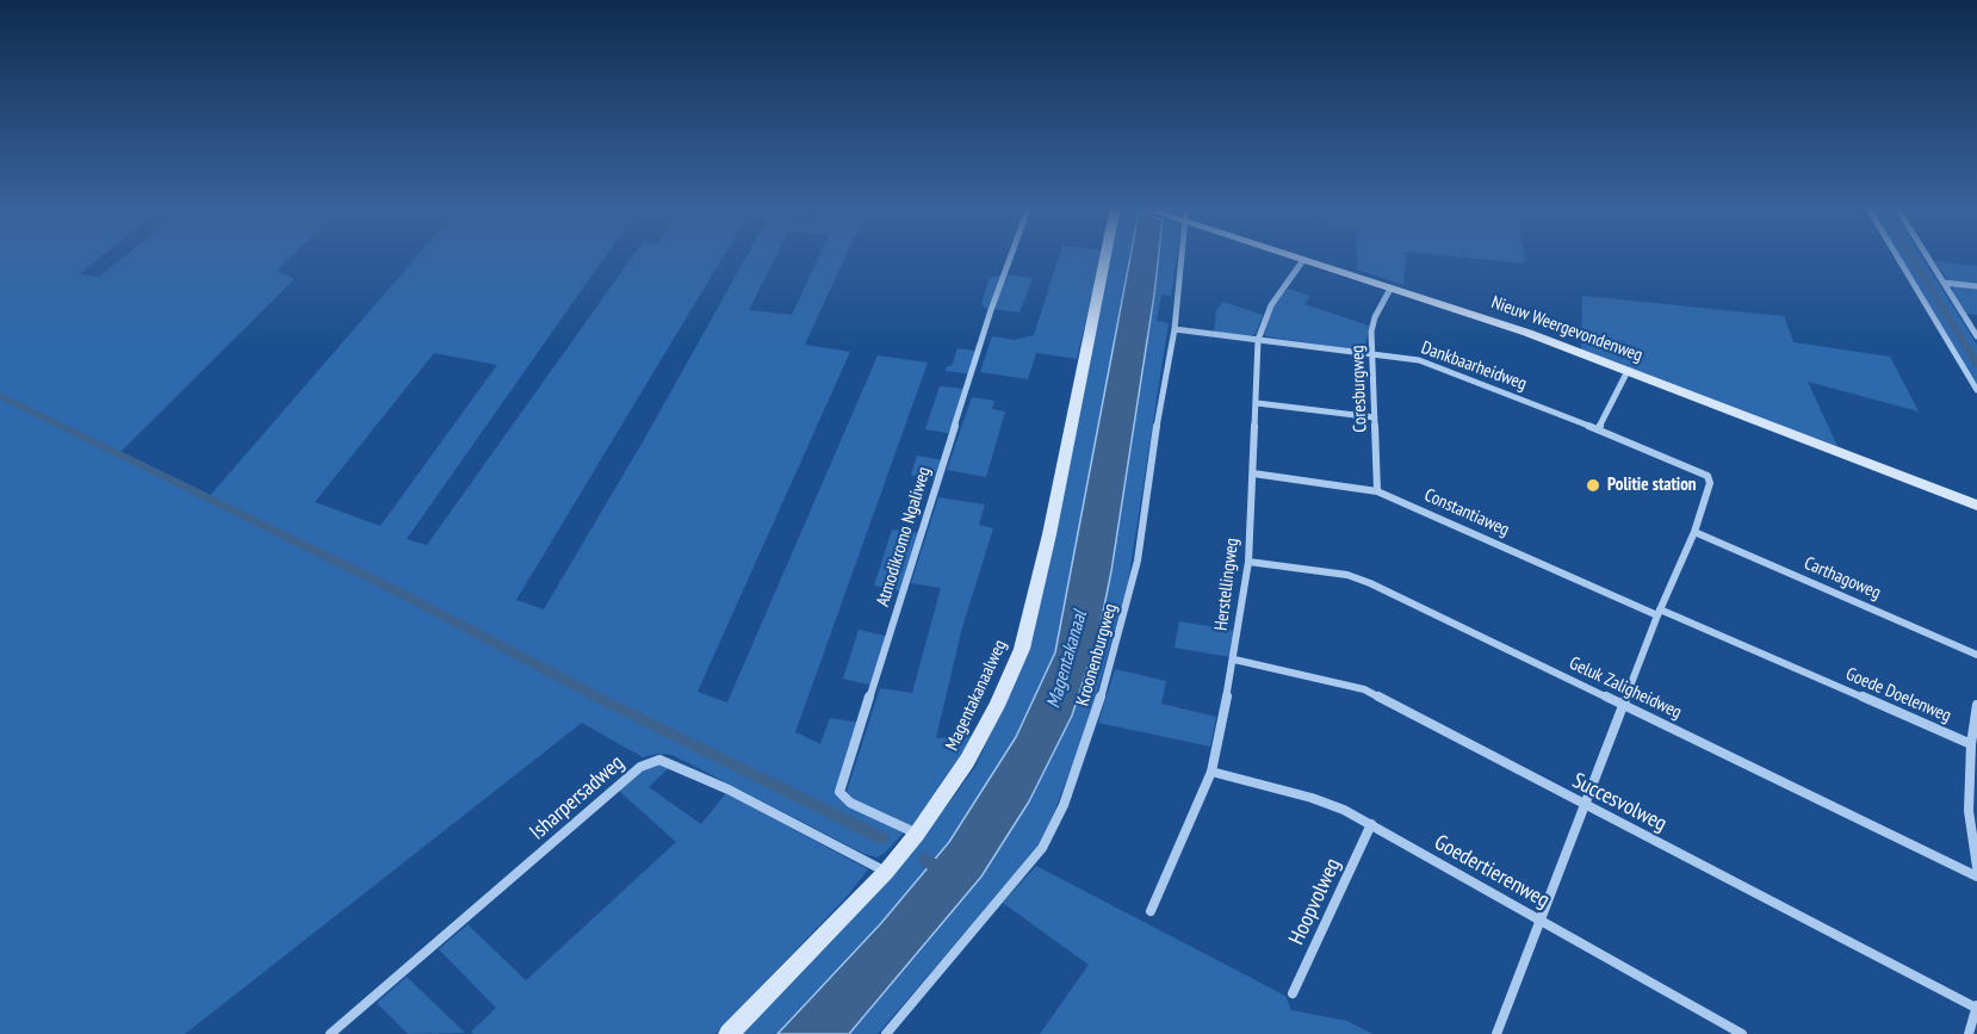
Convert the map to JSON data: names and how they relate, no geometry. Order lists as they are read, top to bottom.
{
  "streets": {
    "street": [
      "Nieuw Weergevondenweg",
      "Dankbaarheidweg",
      "Coresburgweg",
      "Constantiaweg",
      "Atmodikromo Ngaliweg",
      "Carthagoweg",
      "Herstellingweg",
      "Kroonenburgweg",
      "Geluk Zaligheidweg",
      "Magentakanaalweg",
      "Goede Doelenweg",
      "Isharpersadweg",
      "Succesvolweg",
      "Goedertierenweg",
      "Hoopvolweg"
    ]
  },
  "crossings": [
    ["Nieuw Weergevondenweg", "Coresburgweg"],
    ["Nieuw Weergevondenweg", "Herstellingweg"],
    ["Dankbaarheidweg", "Coresburgweg"],
    ["Dankbaarheidweg", "Carthagoweg"],
    ["Dankbaarheidweg", "Herstellingweg"],
    ["Dankbaarheidweg", "Kroonenburgweg"],
    ["Coresburgweg", "Constantiaweg"],
    ["Constantiaweg", "Herstellingweg"],
    ["Constantiaweg", "Goede Doelenweg"],
    ["Atmodikromo Ngaliweg", "Magentakanaalweg"],
    ["Herstellingweg", "Geluk Zaligheidweg"],
    ["Herstellingweg", "Succesvolweg"],
    ["Herstellingweg", "Goedertierenweg"],
    ["Magentakanaalweg", "Isharpersadweg"],
    ["Goedertierenweg", "Hoopvolweg"]
  ],
  "water": ["Magentakanaal"],
  "places": ["Politie station"]
}
